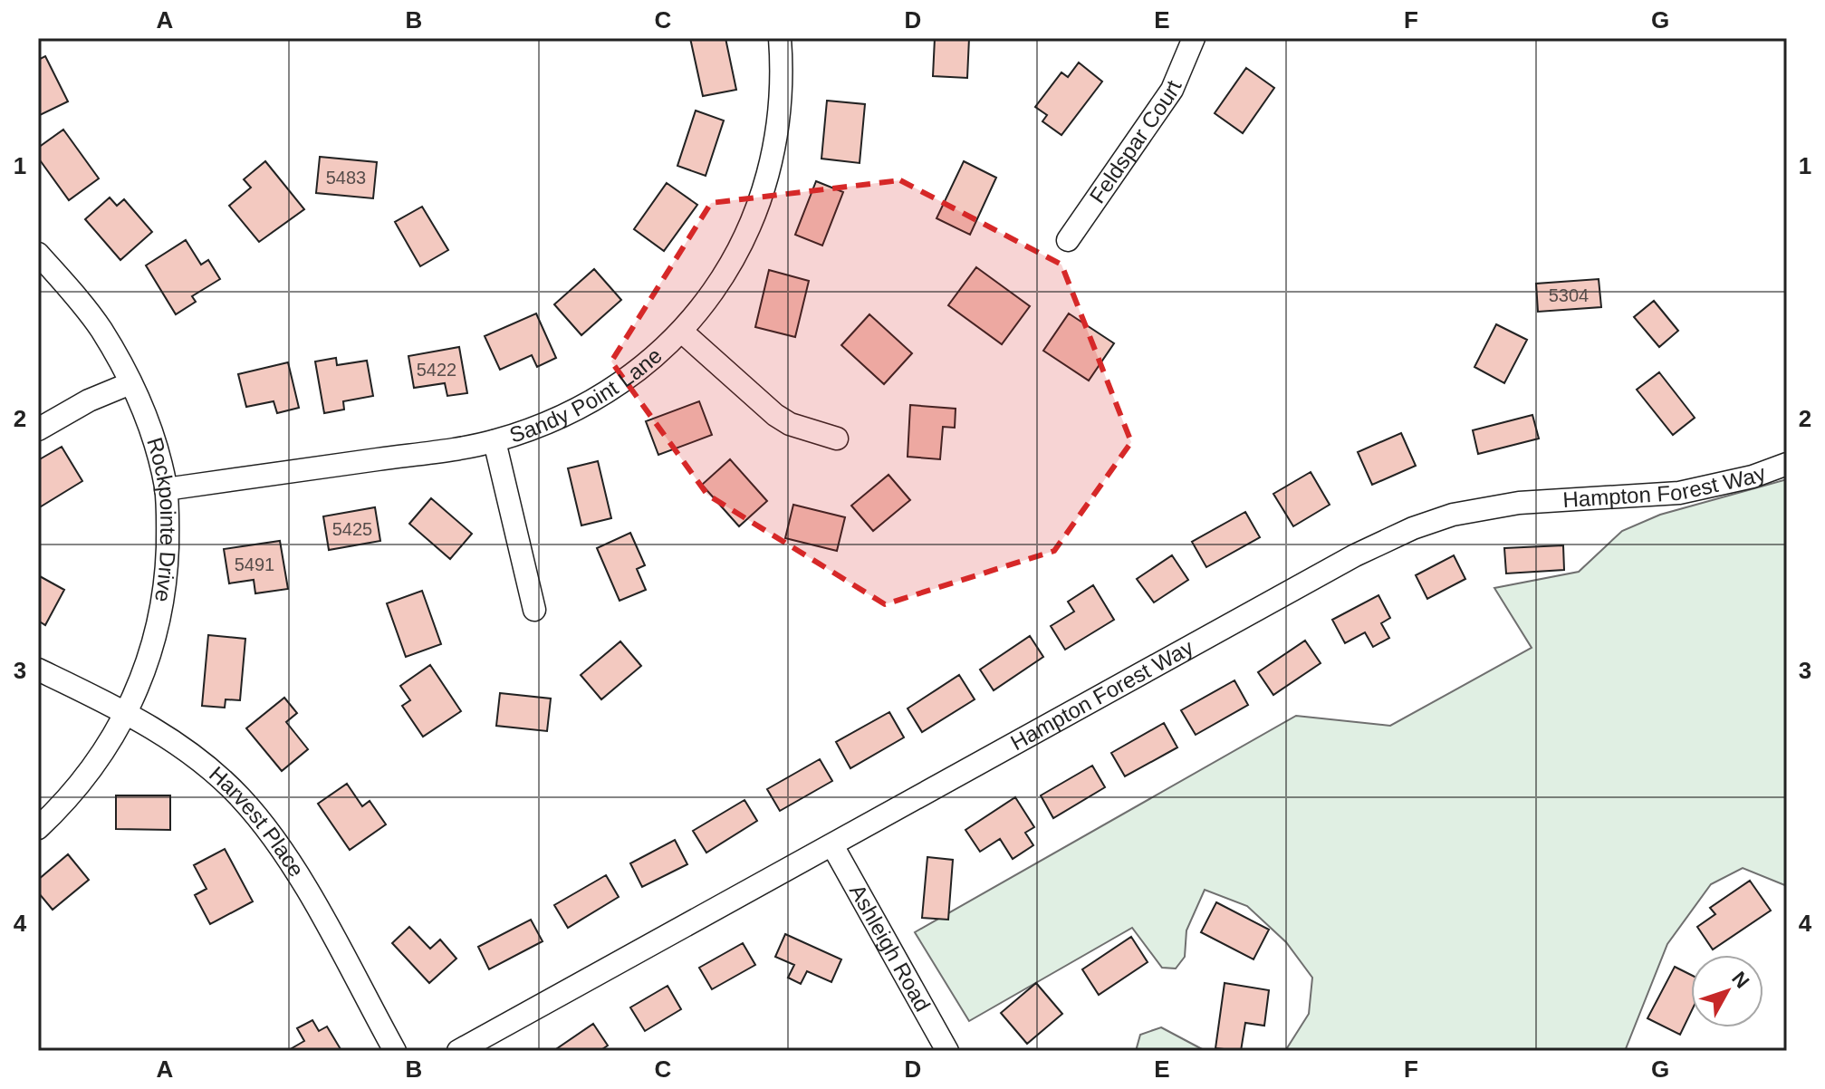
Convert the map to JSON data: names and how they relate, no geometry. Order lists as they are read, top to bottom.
{
  "streets": {
    "street": [
      "Feldspar Court",
      "Sandy Point Lane",
      "Hampton Forest Way",
      "Rockpointe Drive",
      "Harvest Place",
      "Ashleigh Road"
    ]
  },
  "crossings": [
    ["Sandy Point Lane", "Rockpointe Drive"],
    ["Hampton Forest Way", "Ashleigh Road"],
    ["Rockpointe Drive", "Harvest Place"]
  ],
  "house_numbers": [
    "5483",
    "5304",
    "5422",
    "5425",
    "5491"
  ],
  "north": "top right",
  "grid": {
    "columns": [
      "A",
      "B",
      "C",
      "D",
      "E",
      "F",
      "G"
    ],
    "rows": [
      "1",
      "2",
      "3",
      "4"
    ]
  }
}
